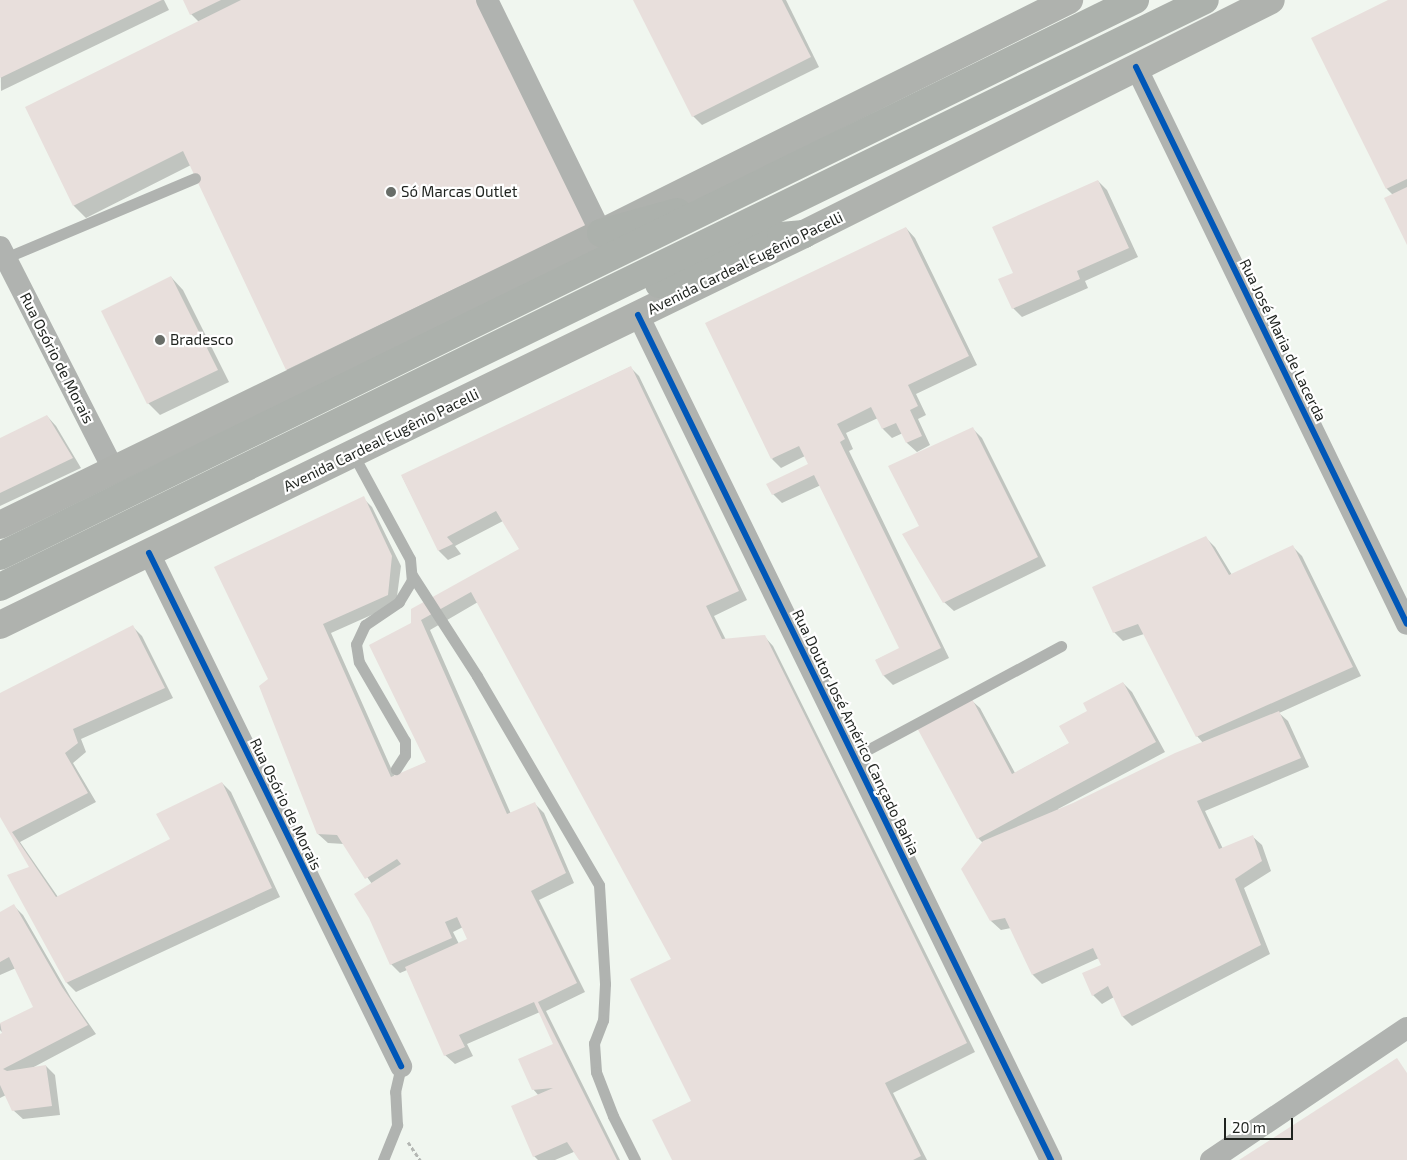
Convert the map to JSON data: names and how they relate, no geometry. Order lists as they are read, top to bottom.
{
  "streets": {
    "main road": ["Avenida Cardeal Eugênio Pacelli"],
    "street": ["Rua José Maria de Lacerda", "Rua Osório de Morais", "Rua Doutor José Américo Cançado Bahia"]
  },
  "crossings": [
    ["Avenida Cardeal Eugênio Pacelli", "Rua José Maria de Lacerda"],
    ["Avenida Cardeal Eugênio Pacelli", "Rua Osório de Morais"],
    ["Avenida Cardeal Eugênio Pacelli", "Rua Doutor José Américo Cançado Bahia"]
  ],
  "places": ["Só Marcas Outlet", "Bradesco"],
  "scale_bar": "20 m"
}
